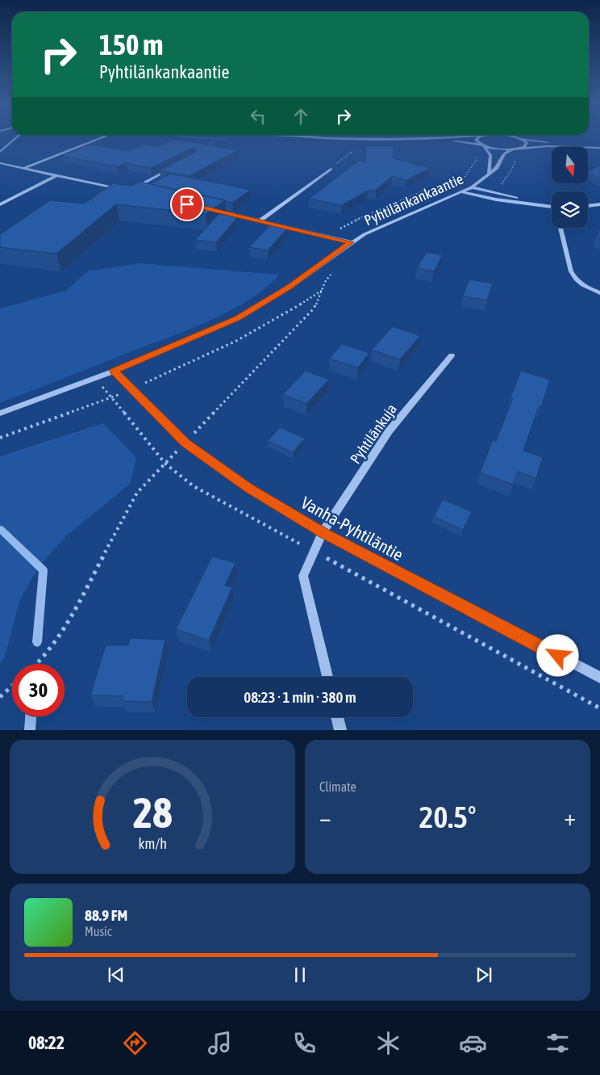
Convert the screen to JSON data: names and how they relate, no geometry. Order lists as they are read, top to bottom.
{
  "streets": {
    "street": ["Pyhtilänkankaantie", "Pyhtilänkuja", "Vanha-Pyhtiläntie"]
  },
  "crossings": [
    ["Pyhtilänkankaantie", "Vanha-Pyhtiläntie"],
    ["Pyhtilänkuja", "Vanha-Pyhtiläntie"]
  ],
  "north": "bottom",
  "page": {
    "turn": ["150 m", "Pyhtilänkankaantie"],
    "limit": "30",
    "trip": "08:23 · 1 min · 380 m",
    "tile": "Climate",
    "heat": ["−", "20.5°", "+"],
    "song": ["88.9 FM", "Music"],
    "tabs": "08:22",
    "gauge": ["28", "km/h"]
  }
}
